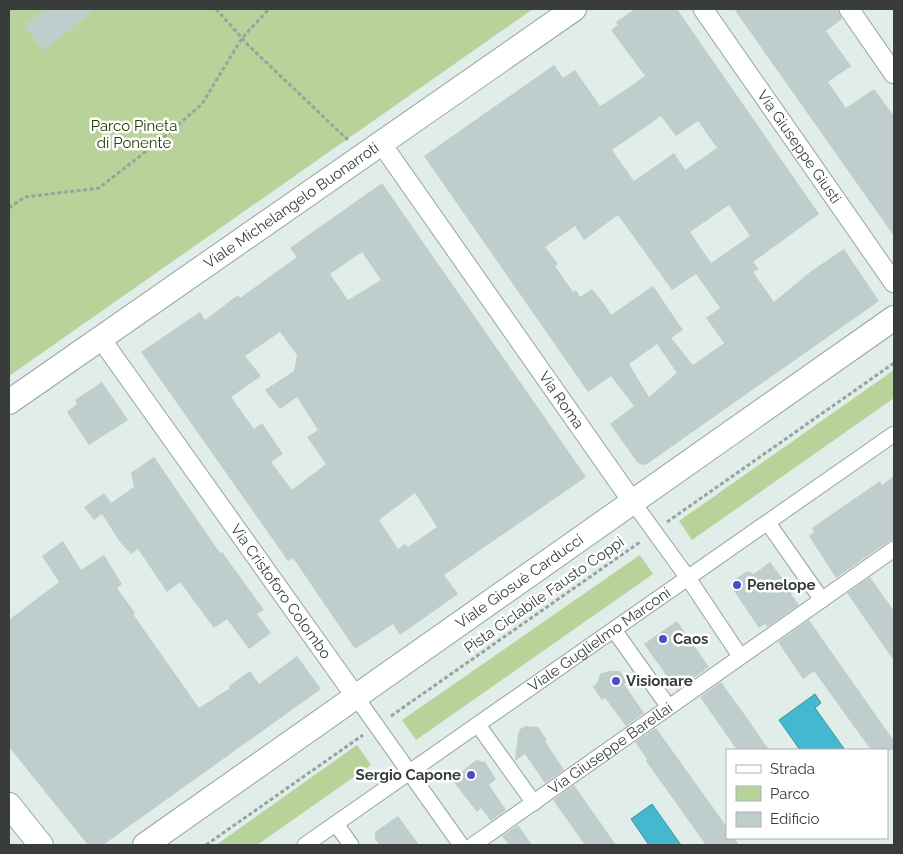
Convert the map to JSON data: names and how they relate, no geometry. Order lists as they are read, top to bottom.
{
  "streets": {
    "street": [
      "Via Giuseppe Giusti",
      "Viale Michelangelo Buonarroti",
      "Via Roma",
      "Viale Giosuè Carducci",
      "Via Cristoforo Colombo",
      "Viale Guglielmo Marconi",
      "Via Giuseppe Barellai"
    ],
    "path": ["Pista Ciclabile Fausto Coppi"]
  },
  "crossings": [
    ["Viale Michelangelo Buonarroti", "Via Roma"],
    ["Viale Michelangelo Buonarroti", "Via Cristoforo Colombo"],
    ["Via Roma", "Viale Giosuè Carducci"],
    ["Via Roma", "Pista Ciclabile Fausto Coppi"],
    ["Via Roma", "Viale Guglielmo Marconi"],
    ["Via Roma", "Via Giuseppe Barellai"],
    ["Viale Giosuè Carducci", "Via Cristoforo Colombo"],
    ["Via Cristoforo Colombo", "Pista Ciclabile Fausto Coppi"],
    ["Via Cristoforo Colombo", "Viale Guglielmo Marconi"]
  ],
  "parks": ["Parco Pineta di Ponente"],
  "places": [
    "Penelope",
    "Caos",
    "Visionare",
    "Sergio Capone"
  ],
  "legend": ["Strada", "Parco", "Edificio"]
}
